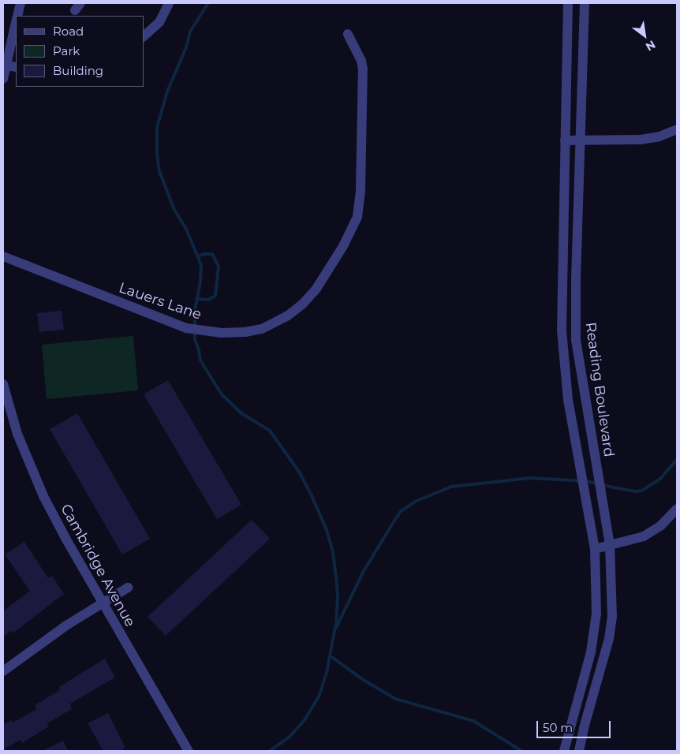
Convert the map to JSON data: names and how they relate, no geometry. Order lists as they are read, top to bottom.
{
  "streets": {
    "street": ["Lauers Lane", "Reading Boulevard", "Cambridge Avenue"]
  },
  "legend": ["Road", "Park", "Building"],
  "scale_bar": "50 m",
  "north": "bottom right"
}
